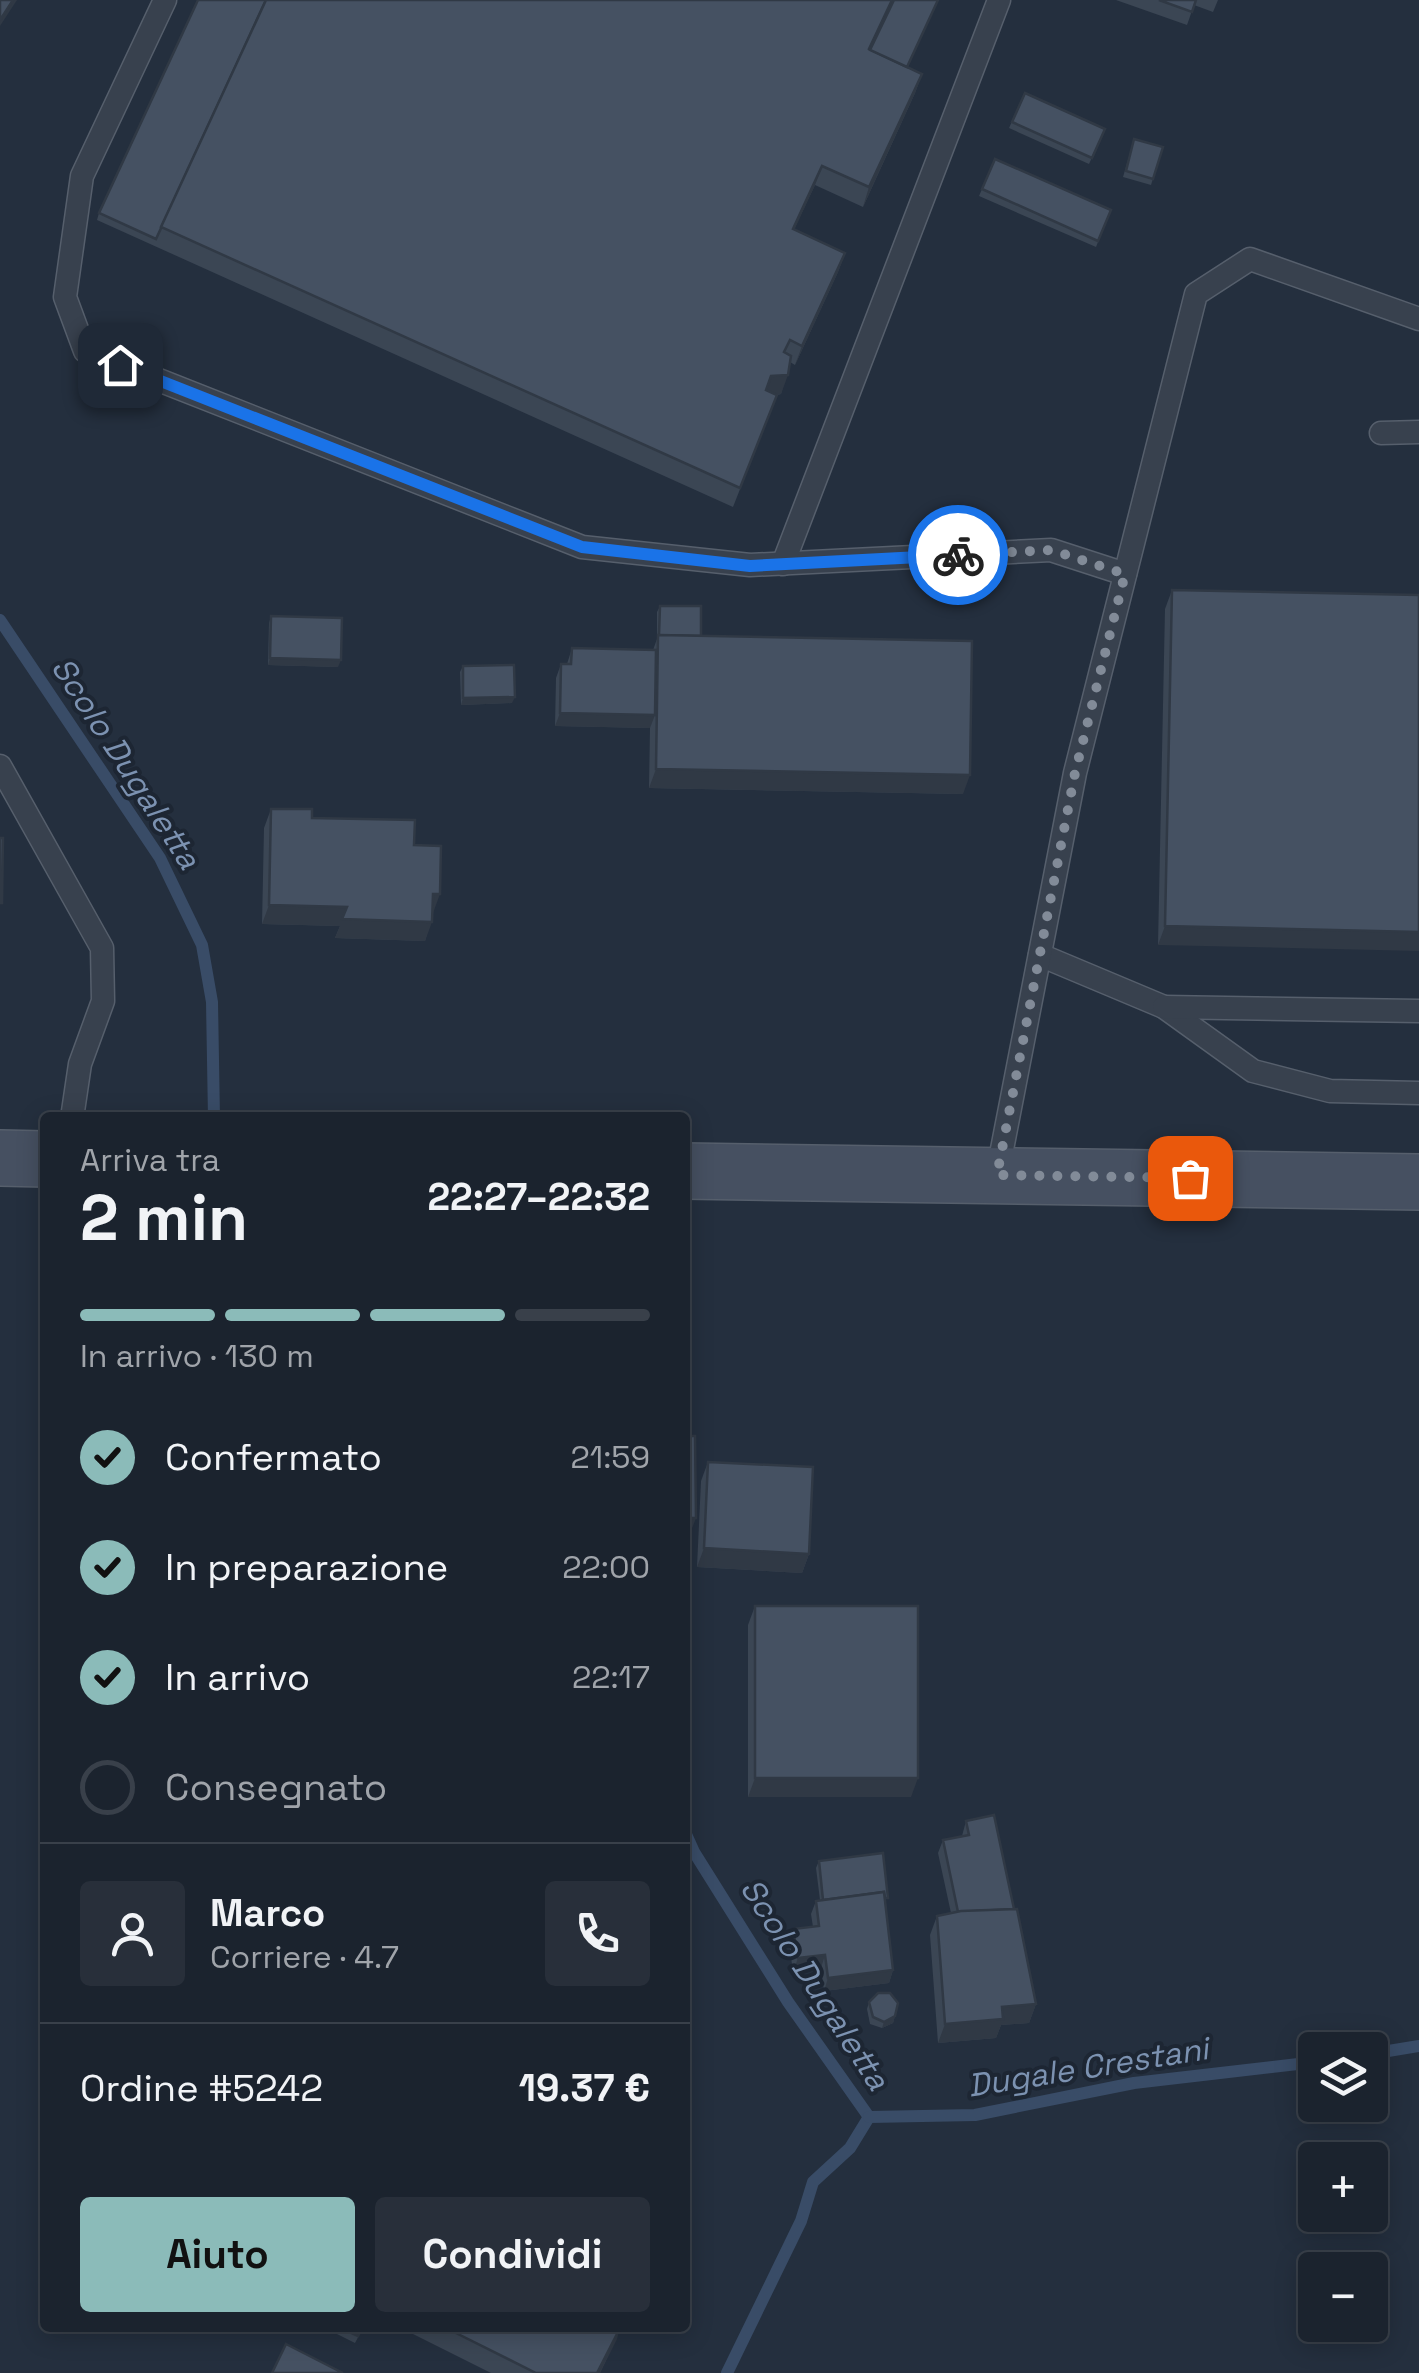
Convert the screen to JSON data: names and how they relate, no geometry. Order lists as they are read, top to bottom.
{
  "water": ["Scolo Dugaletta", "Dugale Crestani"],
  "page": {
    "heading": ["2 min", "Arriva tra", "22:27–22:32"],
    "panel": [
      "Marco",
      "Corriere · 4.7",
      "Ordine #5242",
      "19.37 €"
    ],
    "bar": "In arrivo · 130 m",
    "list": [
      ["Confermato", "21:59"],
      ["In preparazione", "22:00"],
      ["In arrivo", "22:17"],
      "Consegnato"
    ],
    "map_buttons": ["+", "−"],
    "buttons": ["Aiuto", "Condividi"]
  }
}
